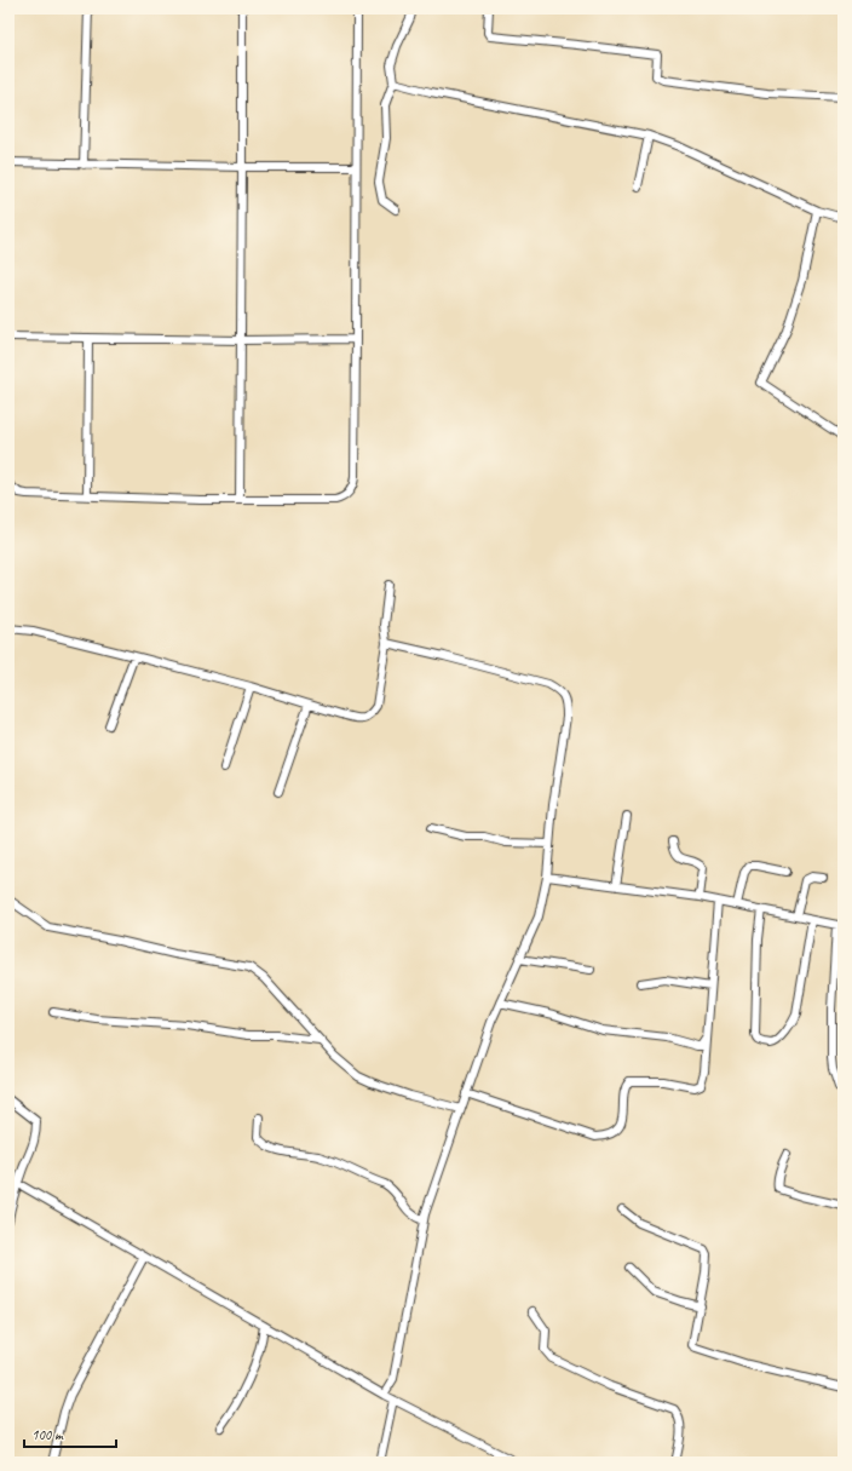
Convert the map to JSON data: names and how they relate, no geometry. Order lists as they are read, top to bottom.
{
  "scale_bar": "100 m"
}
